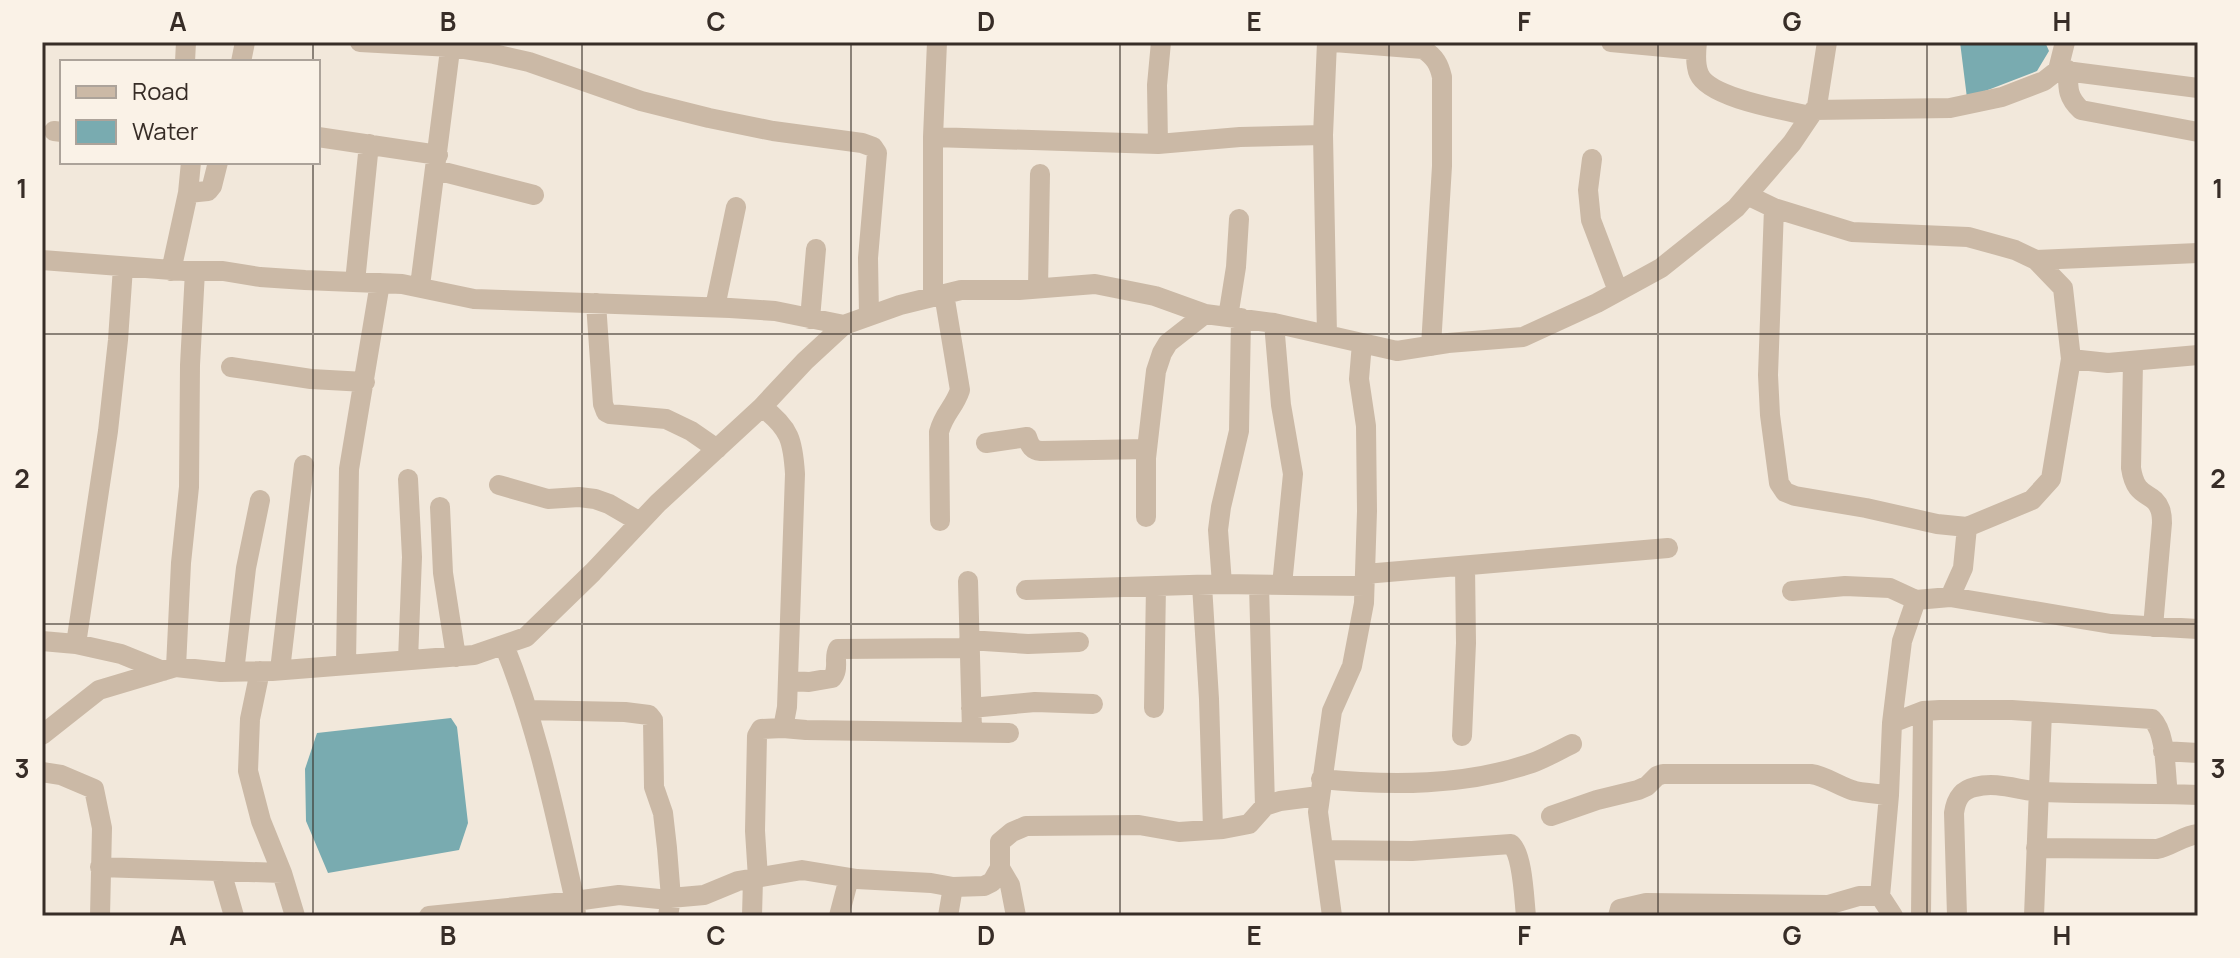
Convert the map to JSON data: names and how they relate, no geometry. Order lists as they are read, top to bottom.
{
  "legend": ["Road", "Water"],
  "grid": {
    "columns": [
      "A",
      "B",
      "C",
      "D",
      "E",
      "F",
      "G",
      "H"
    ],
    "rows": ["1", "2", "3"]
  }
}
